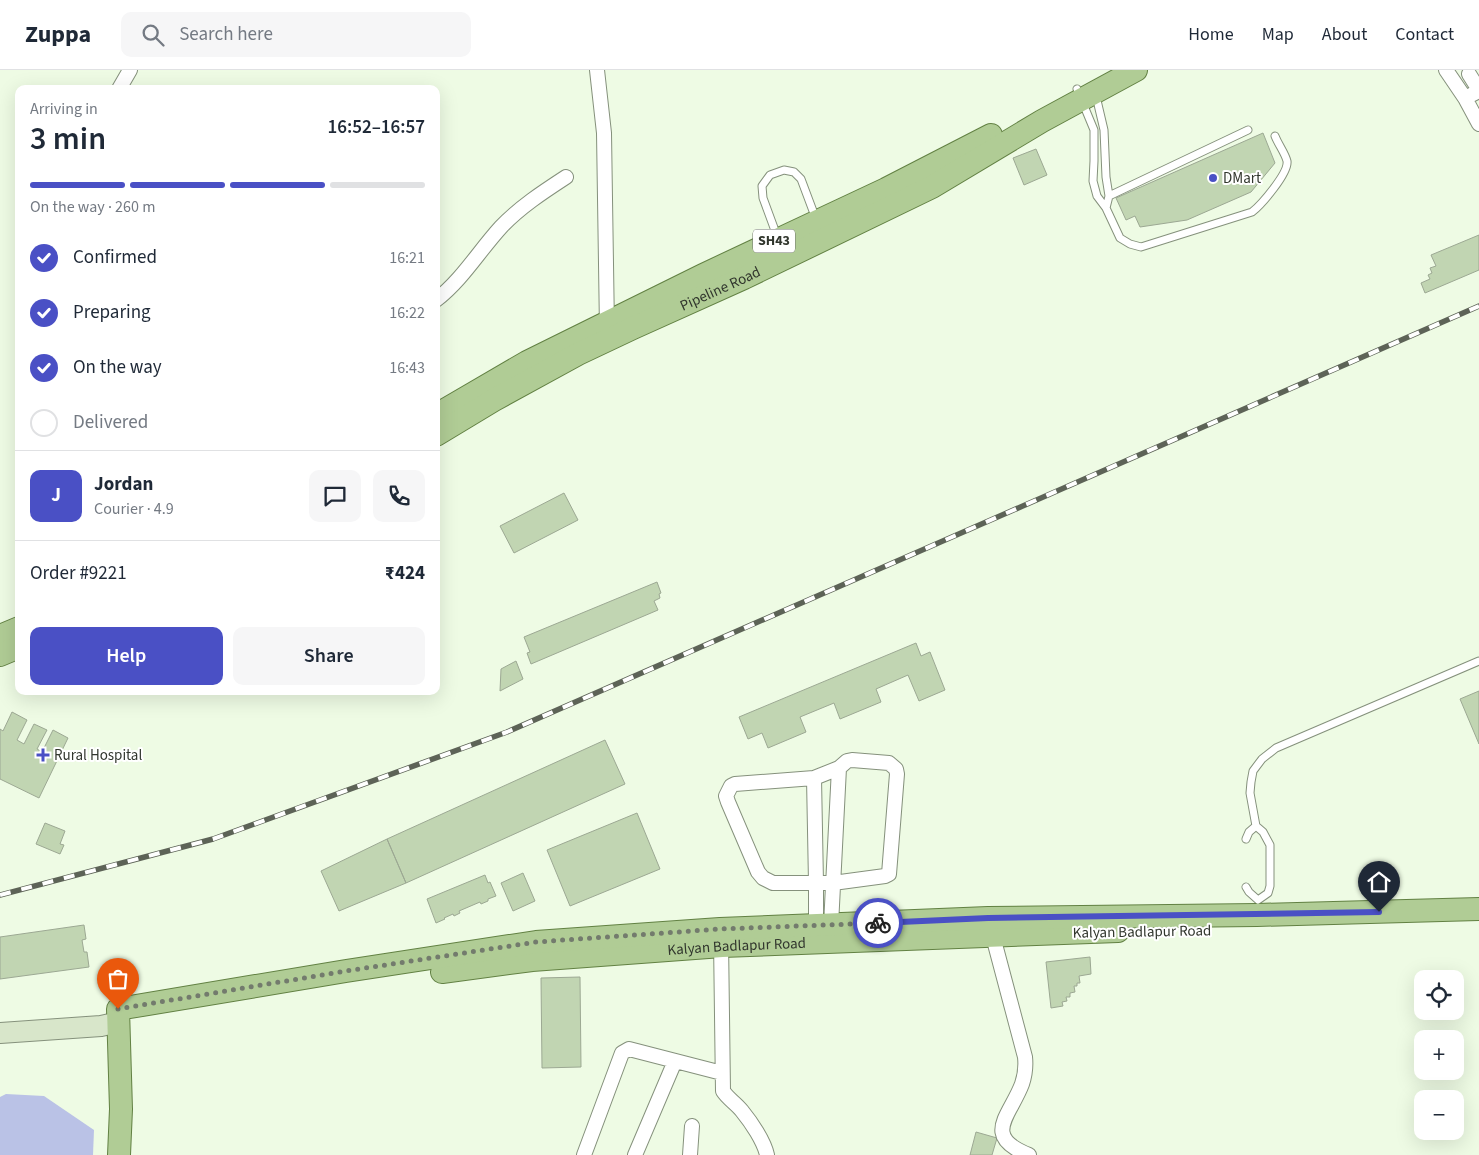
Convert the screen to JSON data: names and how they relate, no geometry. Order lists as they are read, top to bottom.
{
  "streets": {
    "main road": ["SH43", "Pipeline Road", "Kalyan Badlapur Road"]
  },
  "places": {
    "other": ["DMart"],
    "health": ["Rural Hospital"]
  },
  "page": {
    "header": "Zuppa",
    "search": "Search here",
    "nav": [
      "Home",
      "Map",
      "About",
      "Contact"
    ],
    "heading": ["3 min", "Arriving in", "16:52–16:57"],
    "panel": [
      "Jordan",
      "Courier · 4.9",
      "Order #9221",
      "₹424"
    ],
    "bar": "On the way · 260 m",
    "list": [
      ["Confirmed", "16:21"],
      ["Preparing", "16:22"],
      ["On the way", "16:43"],
      "Delivered"
    ],
    "round": "J",
    "buttons": ["Help", "Share"],
    "map_buttons": ["+", "−"]
  }
}
